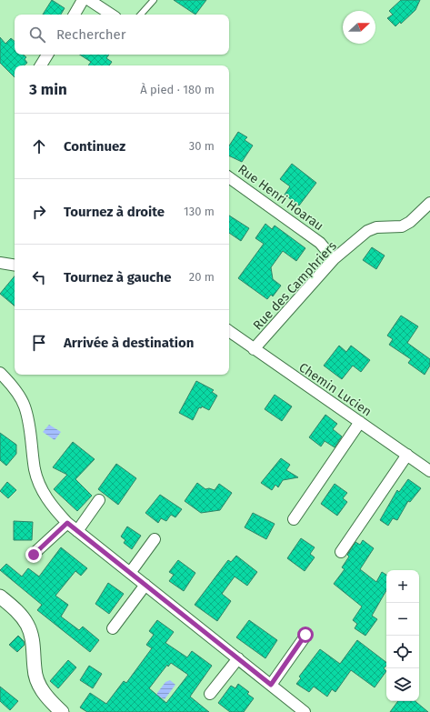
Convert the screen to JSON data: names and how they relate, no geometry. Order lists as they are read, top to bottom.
{
  "streets": {
    "street": ["Rue Henri Hoarau", "Rue des Camphriers", "Chemin Lucien"]
  },
  "crossings": [
    ["Rue Henri Hoarau", "Rue des Camphriers"],
    ["Rue des Camphriers", "Chemin Lucien"]
  ],
  "north": "right",
  "page": {
    "search": "Rechercher",
    "heading": ["3 min", "À pied · 180 m"],
    "list": [
      ["Continuez", "30 m"],
      ["Tournez à droite", "130 m"],
      ["Tournez à gauche", "20 m"],
      "Arrivée à destination"
    ],
    "map_buttons": ["+", "−"]
  }
}
